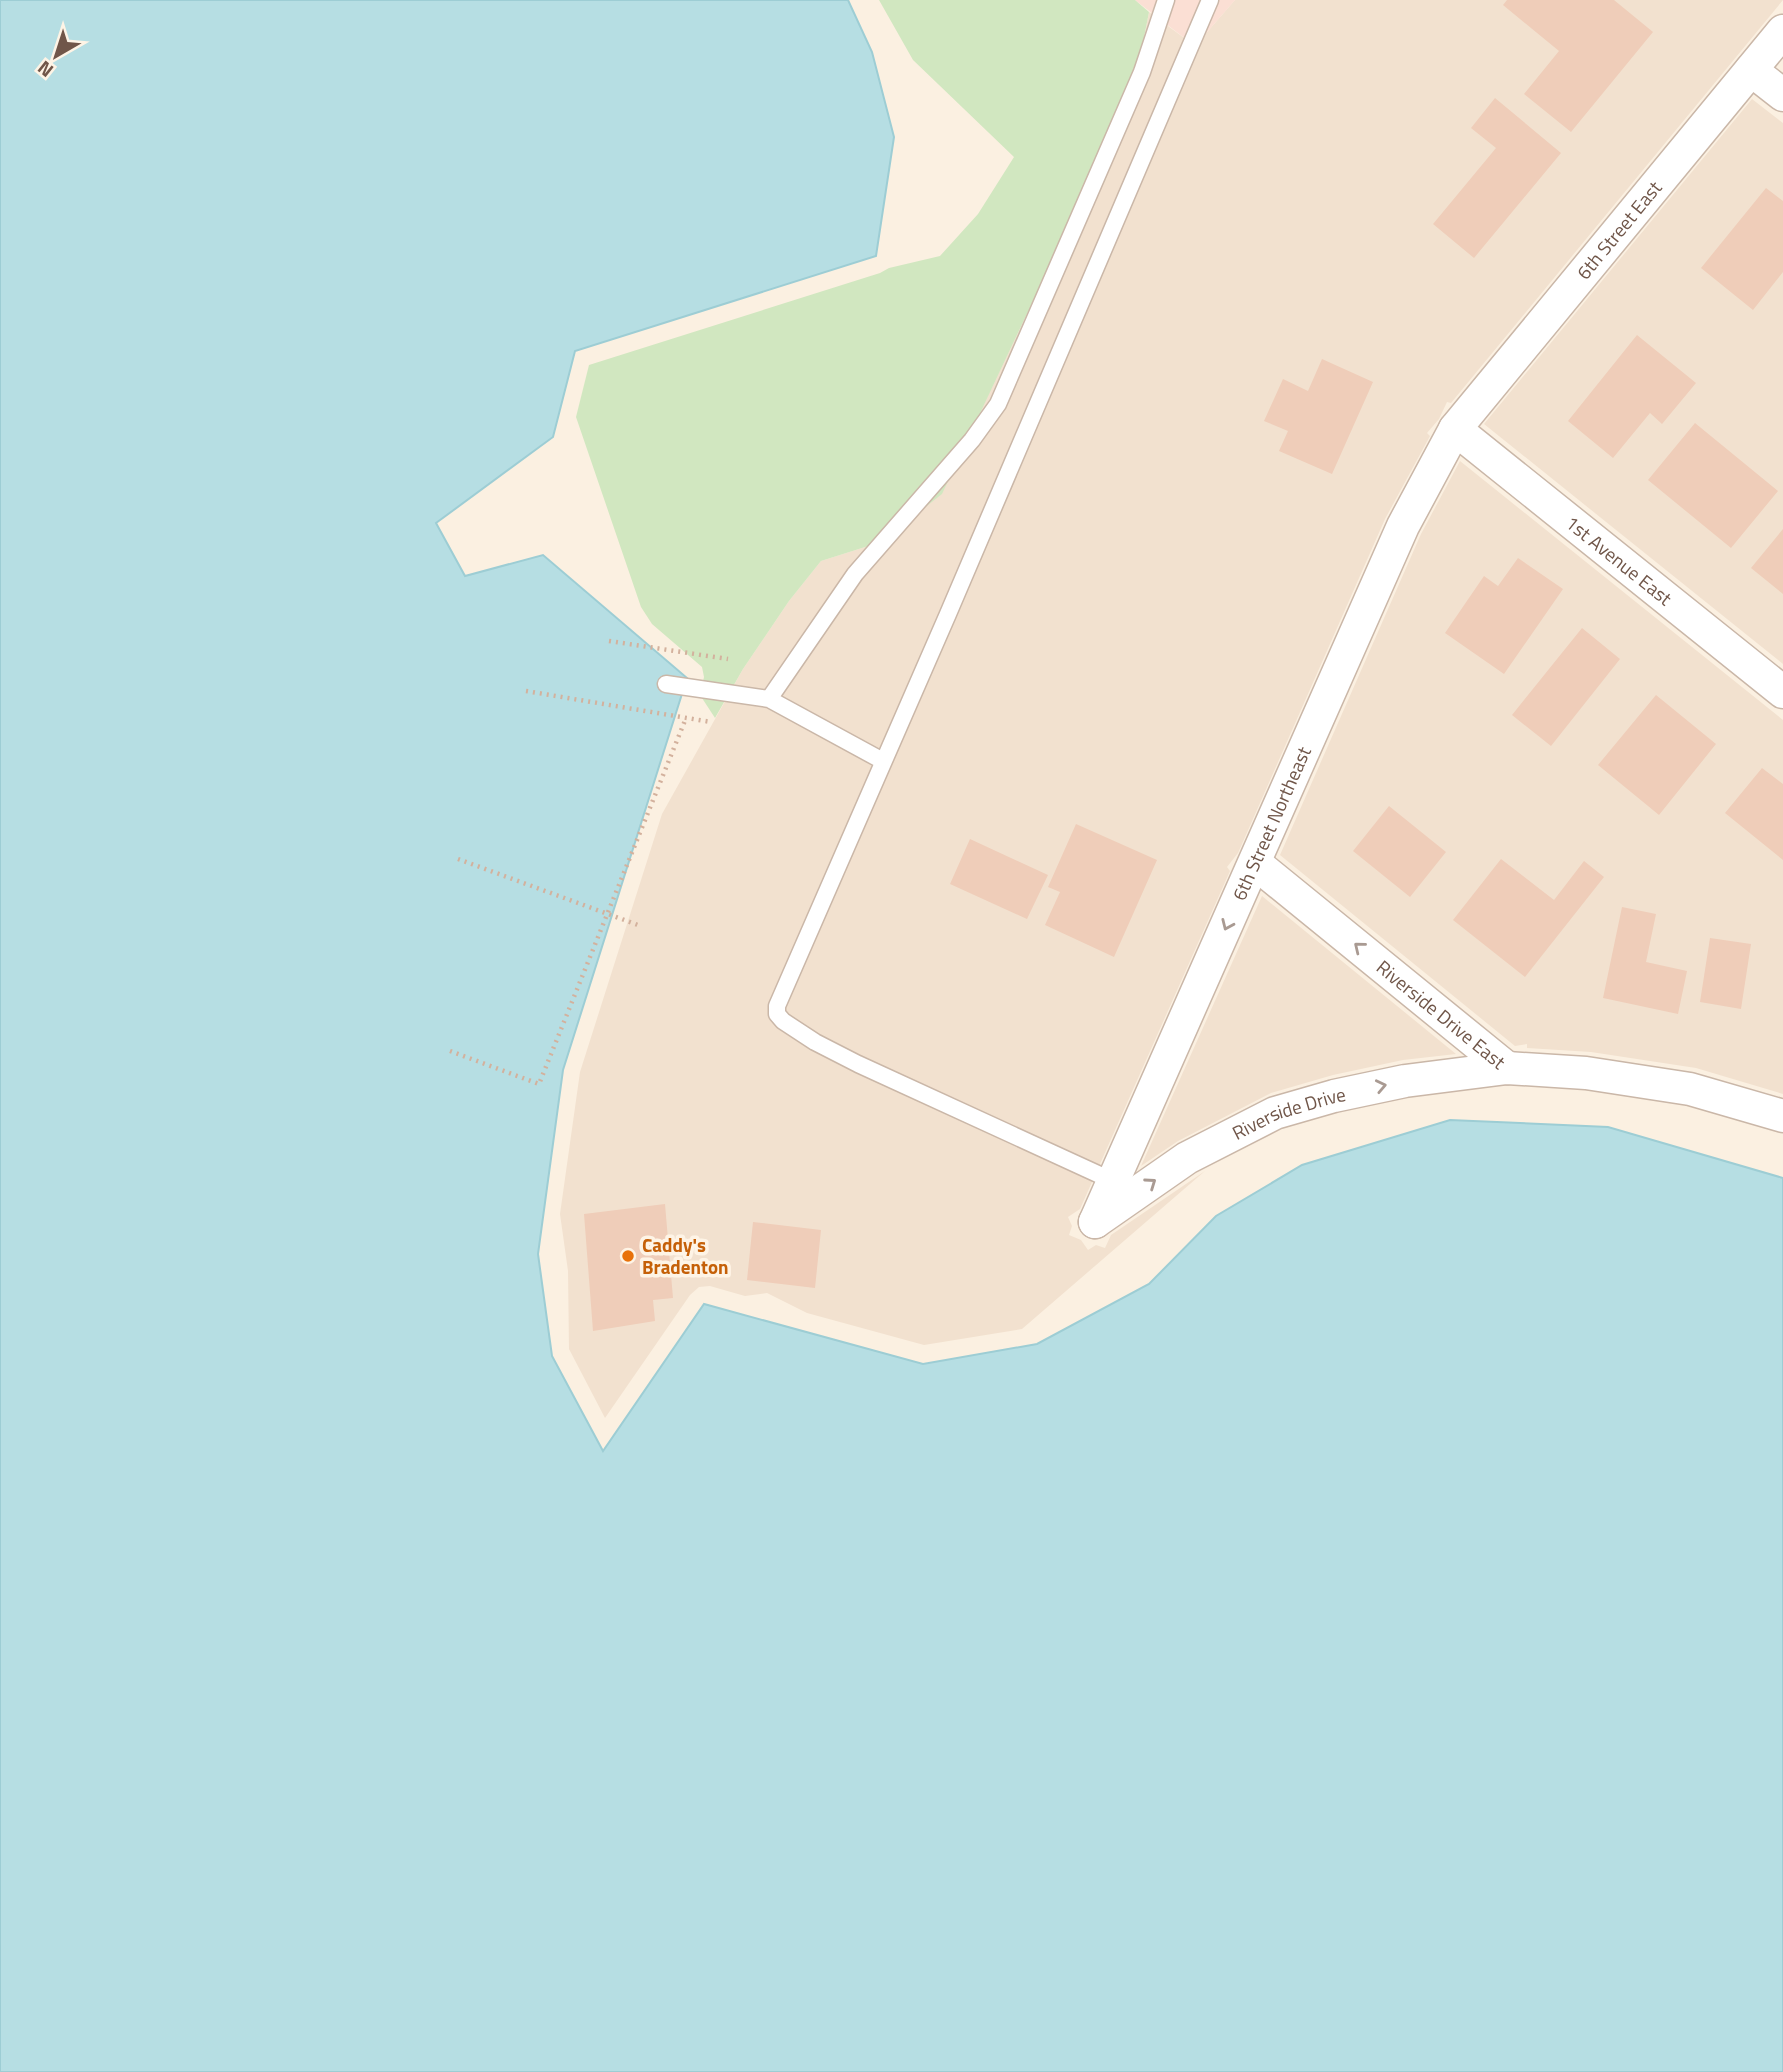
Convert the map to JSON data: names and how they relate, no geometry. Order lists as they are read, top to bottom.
{
  "streets": {
    "street": [
      "6th Street East",
      "1st Avenue East",
      "6th Street Northeast",
      "Riverside Drive East",
      "Riverside Drive"
    ]
  },
  "crossings": [
    ["6th Street East", "1st Avenue East"],
    ["6th Street East", "6th Street Northeast"],
    ["1st Avenue East", "6th Street Northeast"],
    ["6th Street Northeast", "Riverside Drive East"],
    ["6th Street Northeast", "Riverside Drive"],
    ["Riverside Drive East", "Riverside Drive"]
  ],
  "one_way": ["6th Street Northeast", "Riverside Drive East", "Riverside Drive"],
  "places": ["Caddy's Bradenton"],
  "north": "bottom left"
}
